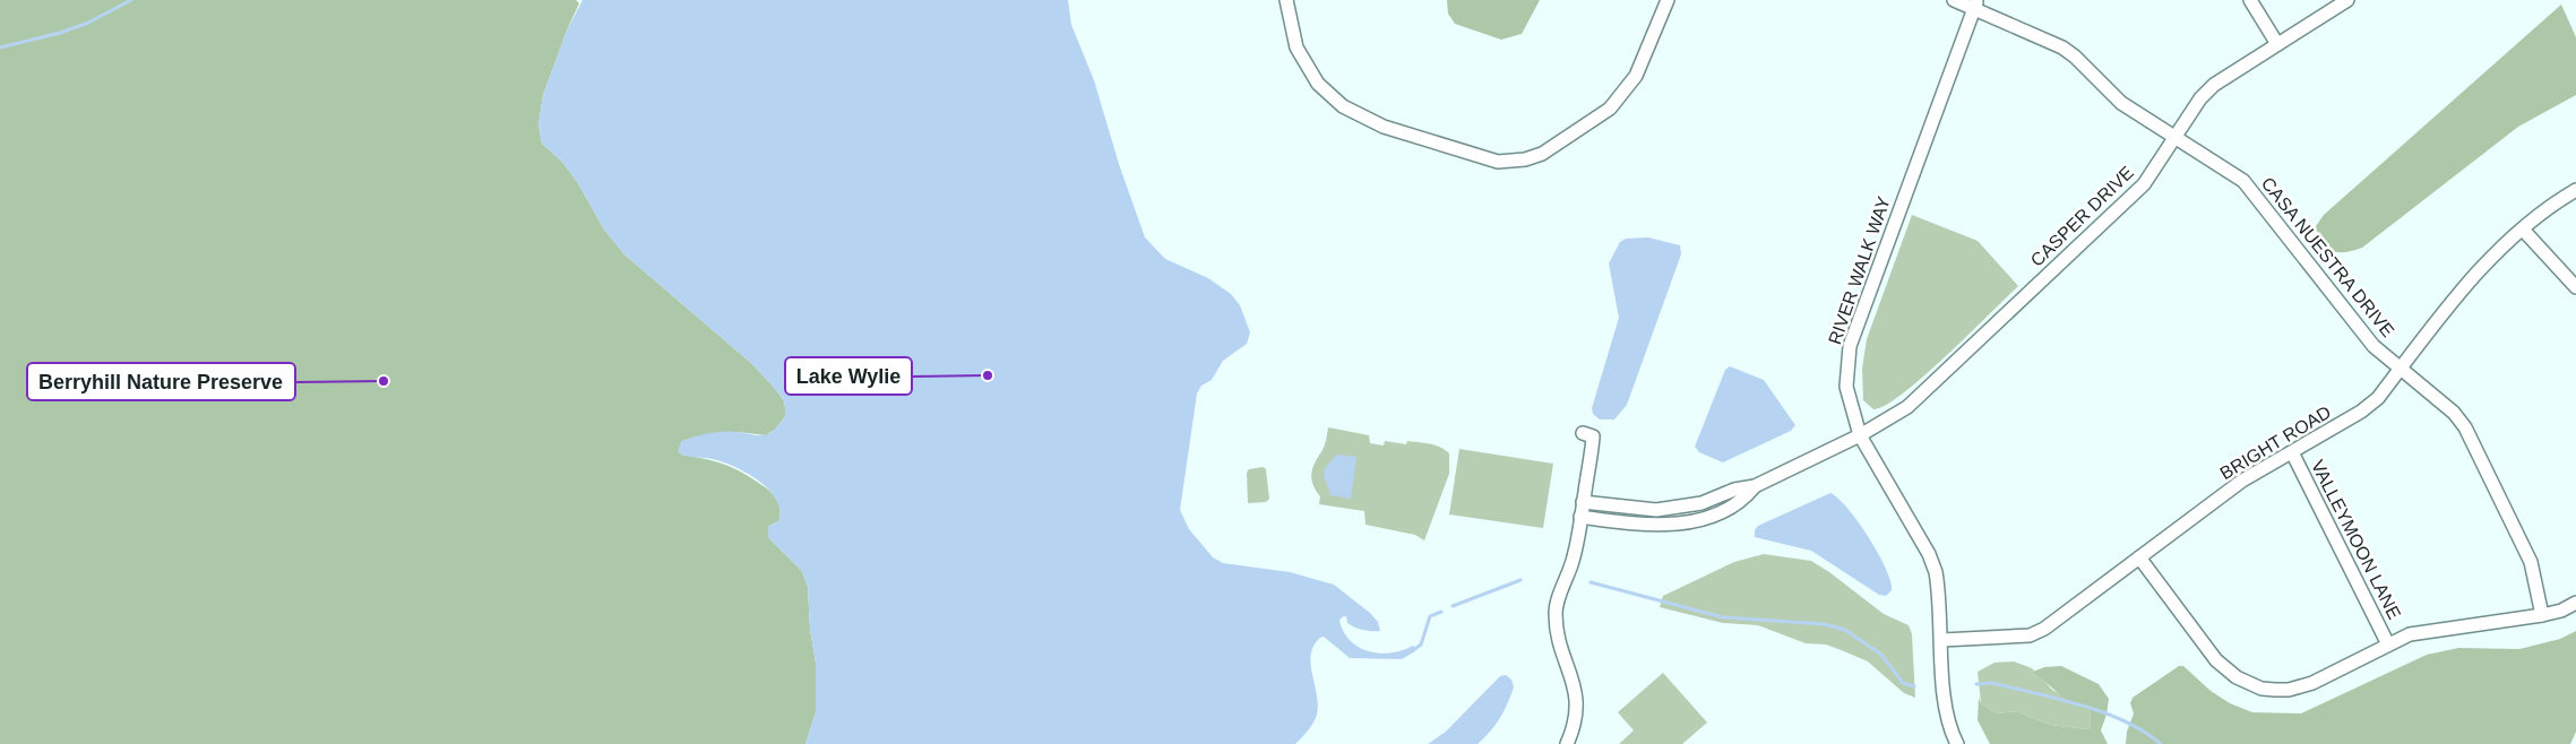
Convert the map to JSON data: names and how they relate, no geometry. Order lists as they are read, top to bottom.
{
  "streets": {
    "street": [
      "CASPER DRIVE",
      "CASA NUESTRA DRIVE",
      "RIVER WALK WAY",
      "BRIGHT ROAD",
      "VALLEYMOON LANE"
    ]
  },
  "crossings": [
    ["CASPER DRIVE", "CASA NUESTRA DRIVE"],
    ["CASPER DRIVE", "RIVER WALK WAY"],
    ["CASA NUESTRA DRIVE", "RIVER WALK WAY"],
    ["CASA NUESTRA DRIVE", "BRIGHT ROAD"],
    ["RIVER WALK WAY", "BRIGHT ROAD"],
    ["BRIGHT ROAD", "VALLEYMOON LANE"]
  ],
  "places": ["Lake Wylie", "Berryhill Nature Preserve"]
}
